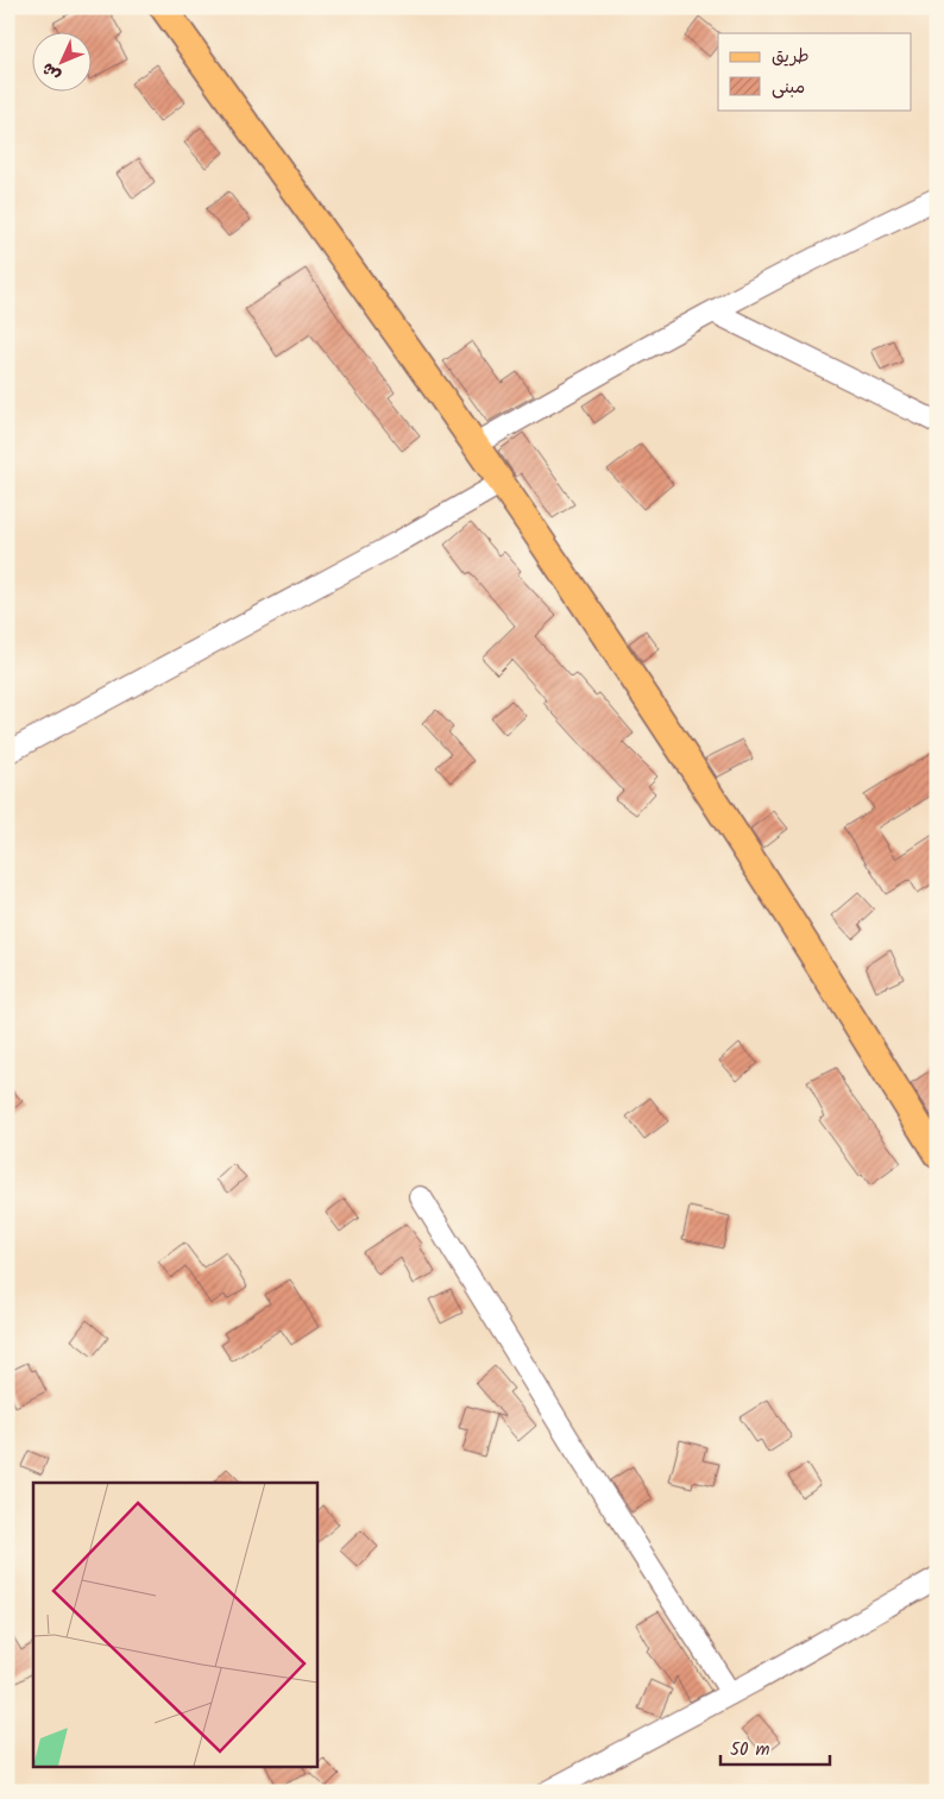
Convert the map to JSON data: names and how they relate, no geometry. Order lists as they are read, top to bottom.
{
  "legend": ["طريق", "مبنى"],
  "scale_bar": "50 m",
  "north": "bottom left"
}
